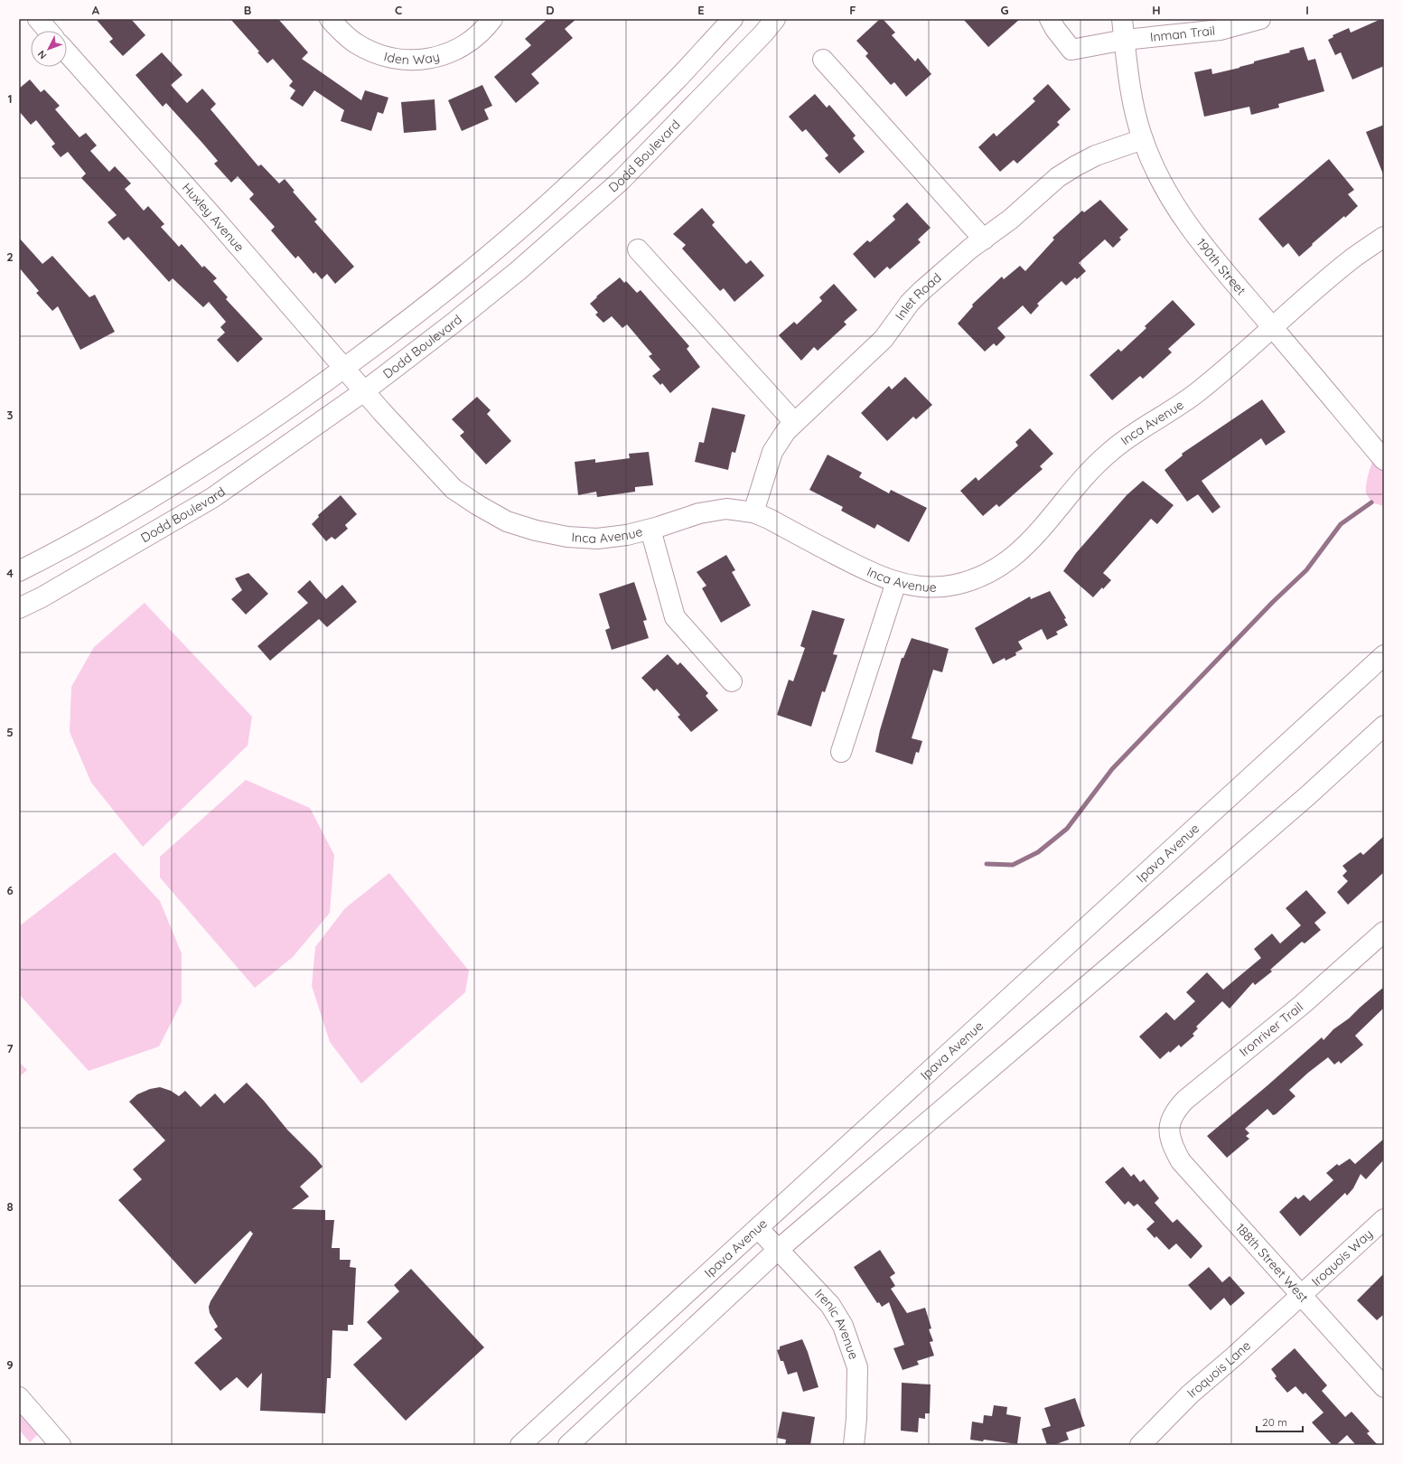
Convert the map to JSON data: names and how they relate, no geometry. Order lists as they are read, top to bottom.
{
  "streets": {
    "street": [
      "Inman Trail",
      "Iden Way",
      "Dodd Boulevard",
      "Huxley Avenue",
      "190th Street",
      "Inlet Road",
      "Inca Avenue",
      "Ipava Avenue",
      "Ironriver Trail",
      "Iroquois Way",
      "188th Street West",
      "Irenic Avenue",
      "Iroquois Lane"
    ]
  },
  "crossings": [
    ["Inman Trail", "190th Street"],
    ["Dodd Boulevard", "Huxley Avenue"],
    ["Dodd Boulevard", "Inca Avenue"],
    ["Huxley Avenue", "Inca Avenue"],
    ["190th Street", "Inlet Road"],
    ["190th Street", "Inca Avenue"],
    ["Inlet Road", "Inca Avenue"],
    ["Ipava Avenue", "Irenic Avenue"],
    ["Ironriver Trail", "188th Street West"],
    ["Iroquois Way", "188th Street West"],
    ["Iroquois Way", "Iroquois Lane"],
    ["188th Street West", "Iroquois Lane"]
  ],
  "scale_bar": "20 m",
  "north": "bottom left",
  "grid": {
    "columns": [
      "A",
      "B",
      "C",
      "D",
      "E",
      "F",
      "G",
      "H",
      "I"
    ],
    "rows": [
      "1",
      "2",
      "3",
      "4",
      "5",
      "6",
      "7",
      "8",
      "9"
    ]
  }
}
